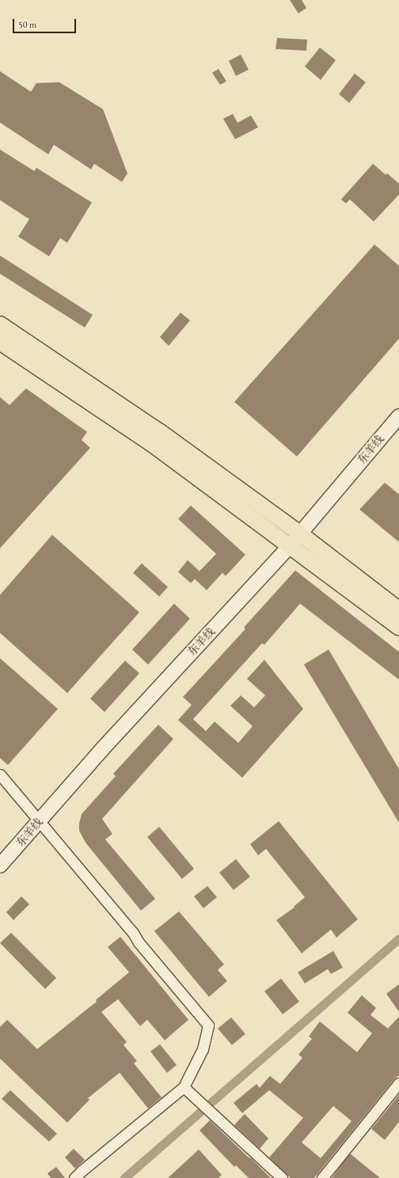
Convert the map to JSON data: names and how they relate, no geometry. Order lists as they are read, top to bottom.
{
  "streets": {
    "main road": ["东羊线"]
  },
  "scale_bar": "50 m"
}
